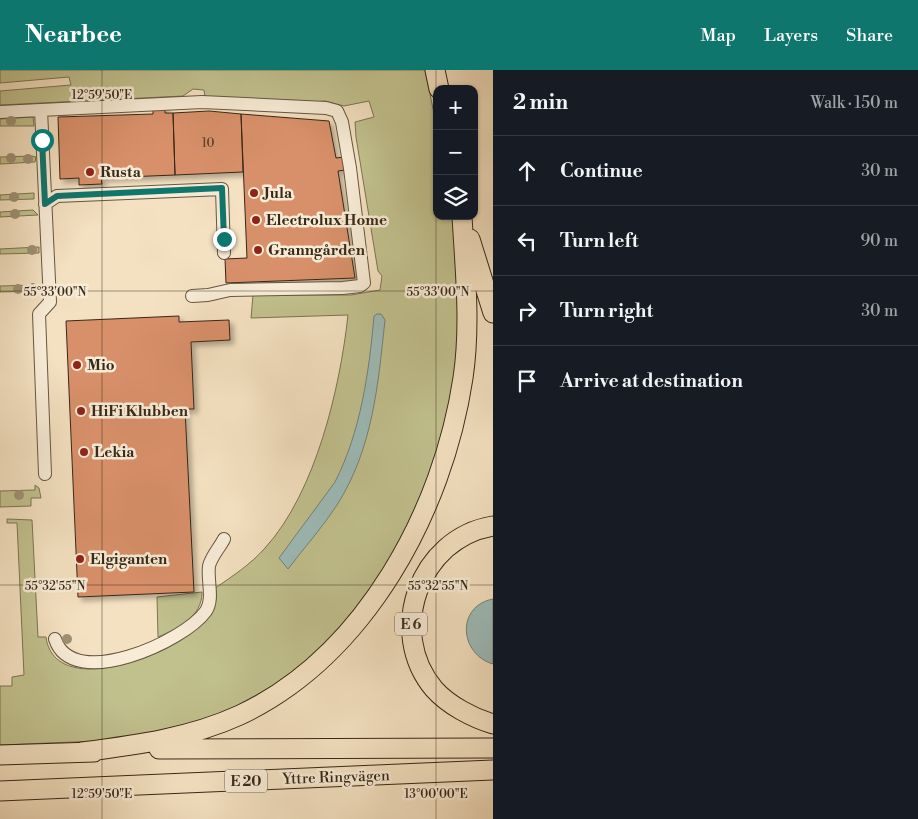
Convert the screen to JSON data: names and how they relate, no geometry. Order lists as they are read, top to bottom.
{
  "streets": {
    "highway": ["E 6", "Yttre Ringvägen", "E 20"]
  },
  "places": [
    "Rusta",
    "Jula",
    "Electrolux Home",
    "Granngården",
    "Mio",
    "HiFi Klubben",
    "Lekia",
    "Elgiganten"
  ],
  "house_numbers": ["10"],
  "page": {
    "header": "Nearbee",
    "nav": ["Map", "Layers", "Share"],
    "heading": ["2 min", "Walk · 150 m"],
    "map_buttons": ["+", "−"],
    "list": [
      ["Continue", "30 m"],
      ["Turn left", "90 m"],
      ["Turn right", "30 m"],
      "Arrive at destination"
    ]
  },
  "coordinates": [
    "12°59'50\"E",
    "55°33'00\"N",
    "55°32'55\"N",
    "13°00'00\"E"
  ]
}
